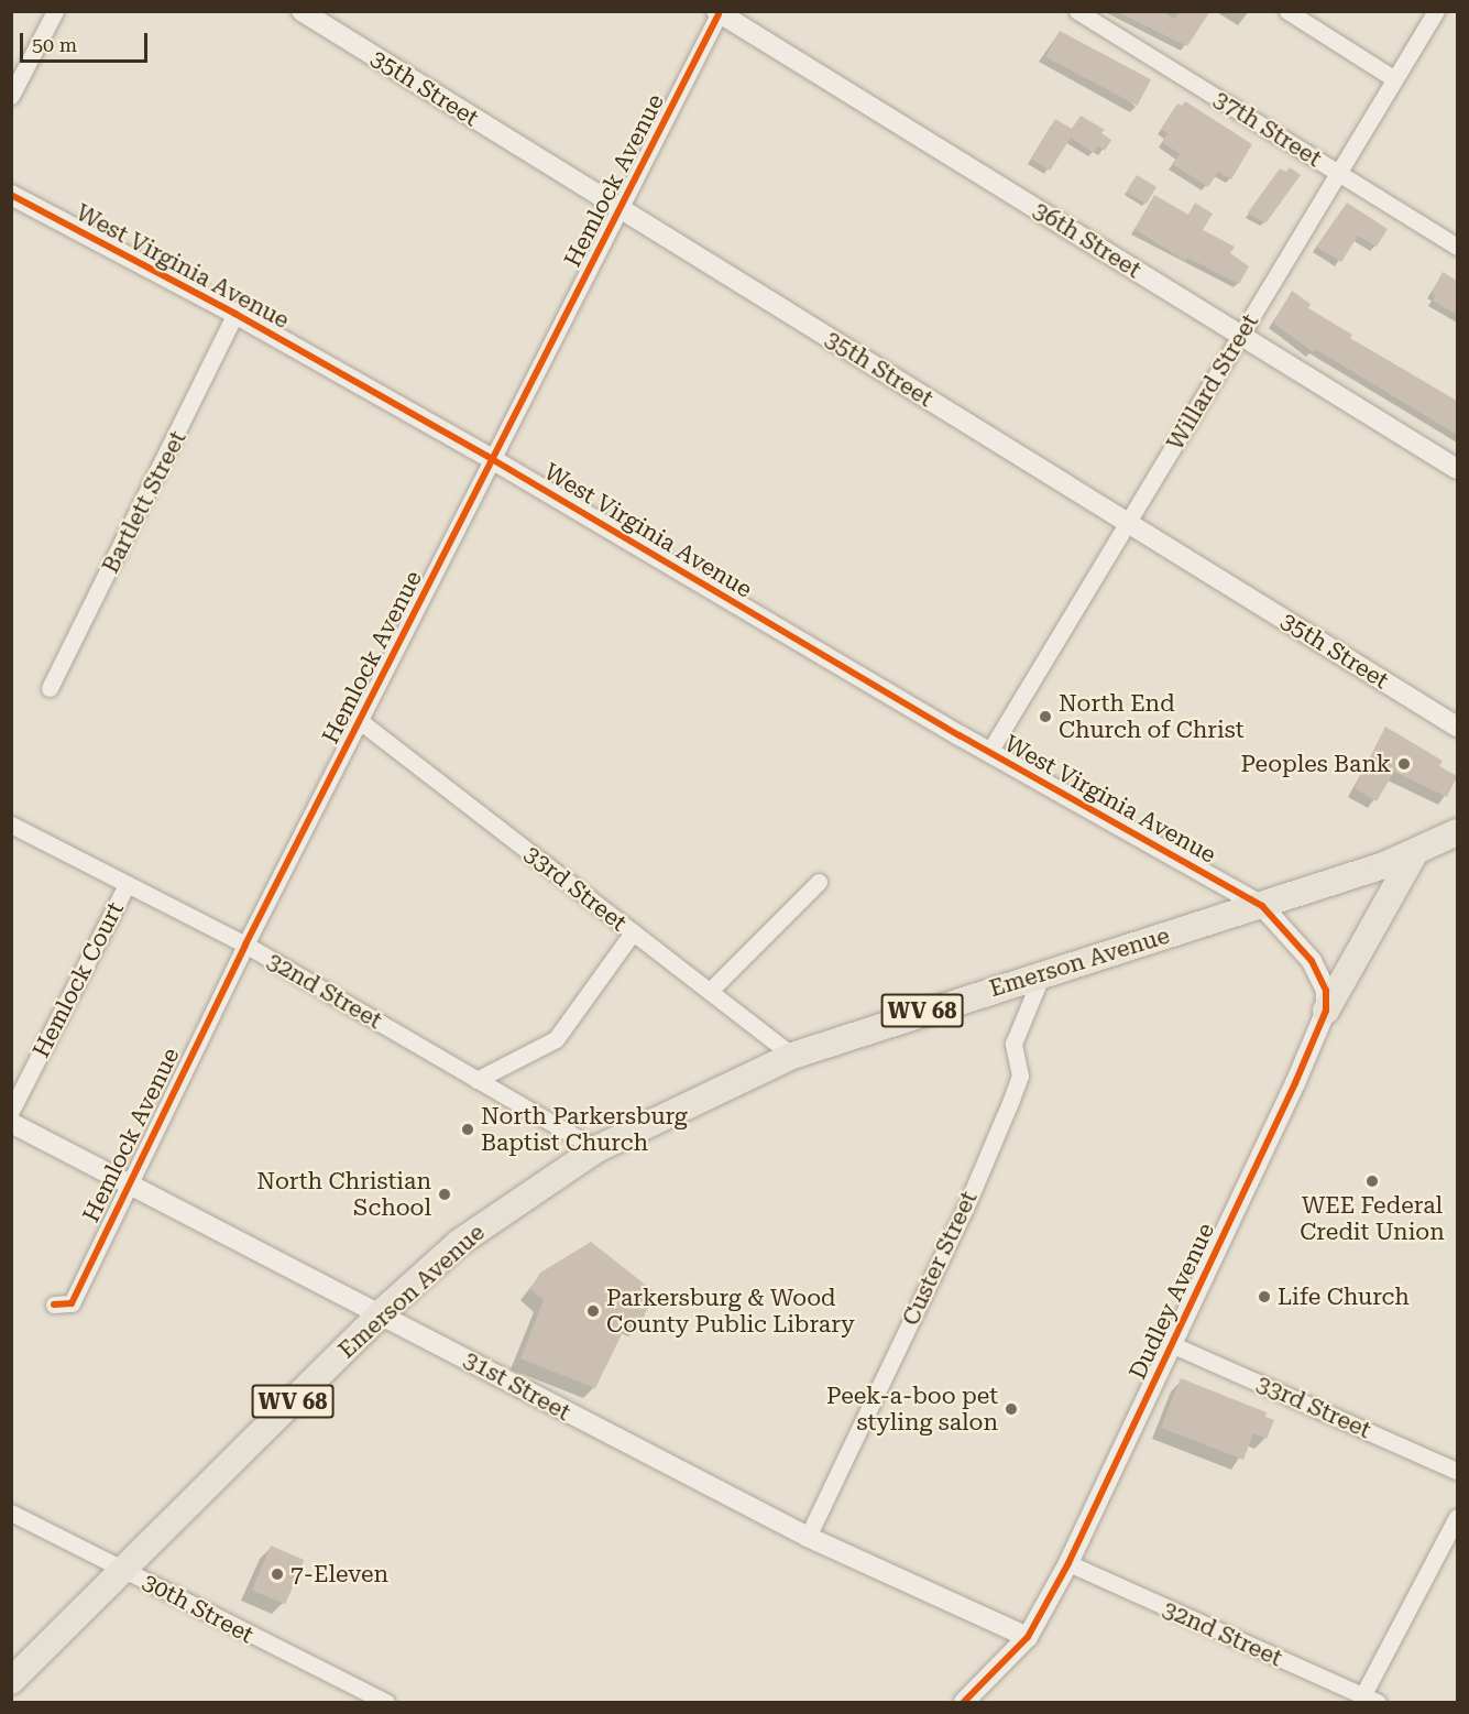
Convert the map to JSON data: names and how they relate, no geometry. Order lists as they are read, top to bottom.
{
  "streets": {
    "main road": ["Emerson Avenue", "WV 68"],
    "street": [
      "35th Street",
      "37th Street",
      "Hemlock Avenue",
      "36th Street",
      "West Virginia Avenue",
      "Willard Street",
      "Bartlett Street",
      "33rd Street",
      "Hemlock Court",
      "32nd Street",
      "Custer Street",
      "Dudley Avenue",
      "31st Street",
      "30th Street"
    ]
  },
  "crossings": [
    ["35th Street", "Hemlock Avenue"],
    ["35th Street", "Willard Street"],
    ["37th Street", "Willard Street"],
    ["Hemlock Avenue", "36th Street"],
    ["Hemlock Avenue", "West Virginia Avenue"],
    ["Hemlock Avenue", "33rd Street"],
    ["Hemlock Avenue", "32nd Street"],
    ["Hemlock Avenue", "31st Street"],
    ["36th Street", "Willard Street"],
    ["West Virginia Avenue", "Willard Street"],
    ["West Virginia Avenue", "Bartlett Street"],
    ["West Virginia Avenue", "Emerson Avenue"],
    ["33rd Street", "Emerson Avenue"],
    ["33rd Street", "Dudley Avenue"],
    ["Emerson Avenue", "32nd Street"],
    ["Emerson Avenue", "Custer Street"],
    ["Emerson Avenue", "31st Street"],
    ["Emerson Avenue", "30th Street"],
    ["Hemlock Court", "32nd Street"],
    ["32nd Street", "Dudley Avenue"],
    ["Custer Street", "31st Street"],
    ["Dudley Avenue", "31st Street"]
  ],
  "places": [
    "North End Church of Christ",
    "Peoples Bank",
    "North Parkersburg Baptist Church",
    "WEE Federal Credit Union",
    "North Christian School",
    "Life Church",
    "Parkersburg & Wood County Public Library",
    "Peek-a-boo pet styling salon",
    "7-Eleven"
  ],
  "scale_bar": "50 m"
}
